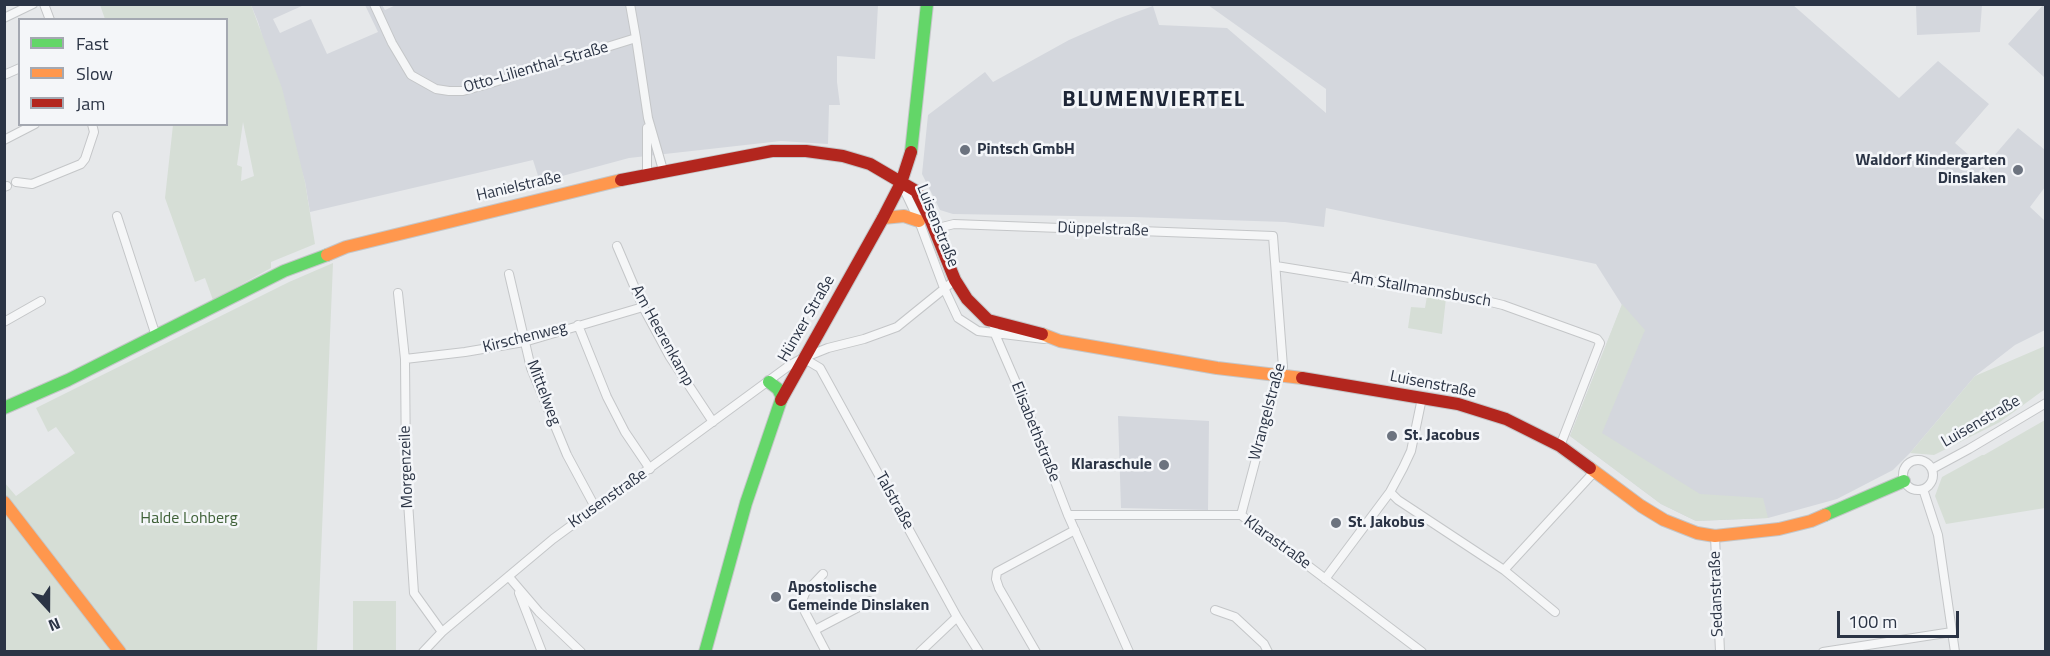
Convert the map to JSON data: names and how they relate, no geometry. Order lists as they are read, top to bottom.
{
  "streets": {
    "main road": ["Hanielstraße", "Luisenstraße", "Hünxer Straße"],
    "street": [
      "Otto-Lilienthal-Straße",
      "Düppelstraße",
      "Am Stallmannsbusch",
      "Am Heerenkamp",
      "Kirschenweg",
      "Mittelweg",
      "Wrangelstraße",
      "Elisabethstraße",
      "Morgenzeile",
      "Krusenstraße",
      "Talstraße",
      "Klarastraße",
      "Sedanstraße"
    ]
  },
  "crossings": [
    ["Hanielstraße", "Luisenstraße"],
    ["Hanielstraße", "Hünxer Straße"],
    ["Luisenstraße", "Düppelstraße"],
    ["Luisenstraße", "Am Stallmannsbusch"],
    ["Luisenstraße", "Hünxer Straße"],
    ["Luisenstraße", "Wrangelstraße"],
    ["Luisenstraße", "Elisabethstraße"],
    ["Luisenstraße", "Krusenstraße"],
    ["Luisenstraße", "Sedanstraße"],
    ["Düppelstraße", "Wrangelstraße"],
    ["Am Stallmannsbusch", "Wrangelstraße"],
    ["Hünxer Straße", "Krusenstraße"],
    ["Am Heerenkamp", "Kirschenweg"],
    ["Am Heerenkamp", "Krusenstraße"],
    ["Kirschenweg", "Mittelweg"],
    ["Kirschenweg", "Morgenzeile"],
    ["Mittelweg", "Krusenstraße"],
    ["Wrangelstraße", "Klarastraße"],
    ["Elisabethstraße", "Klarastraße"],
    ["Morgenzeile", "Krusenstraße"]
  ],
  "districts": ["BLUMENVIERTEL"],
  "parks": ["Halde Lohberg"],
  "places": [
    "Pintsch GmbH",
    "Waldorf Kindergarten Dinslaken",
    "St. Jacobus",
    "Klaraschule",
    "St. Jakobus",
    "Apostolische Gemeinde Dinslaken"
  ],
  "legend": ["Fast", "Slow", "Jam"],
  "scale_bar": "100 m",
  "north": "bottom"
}
